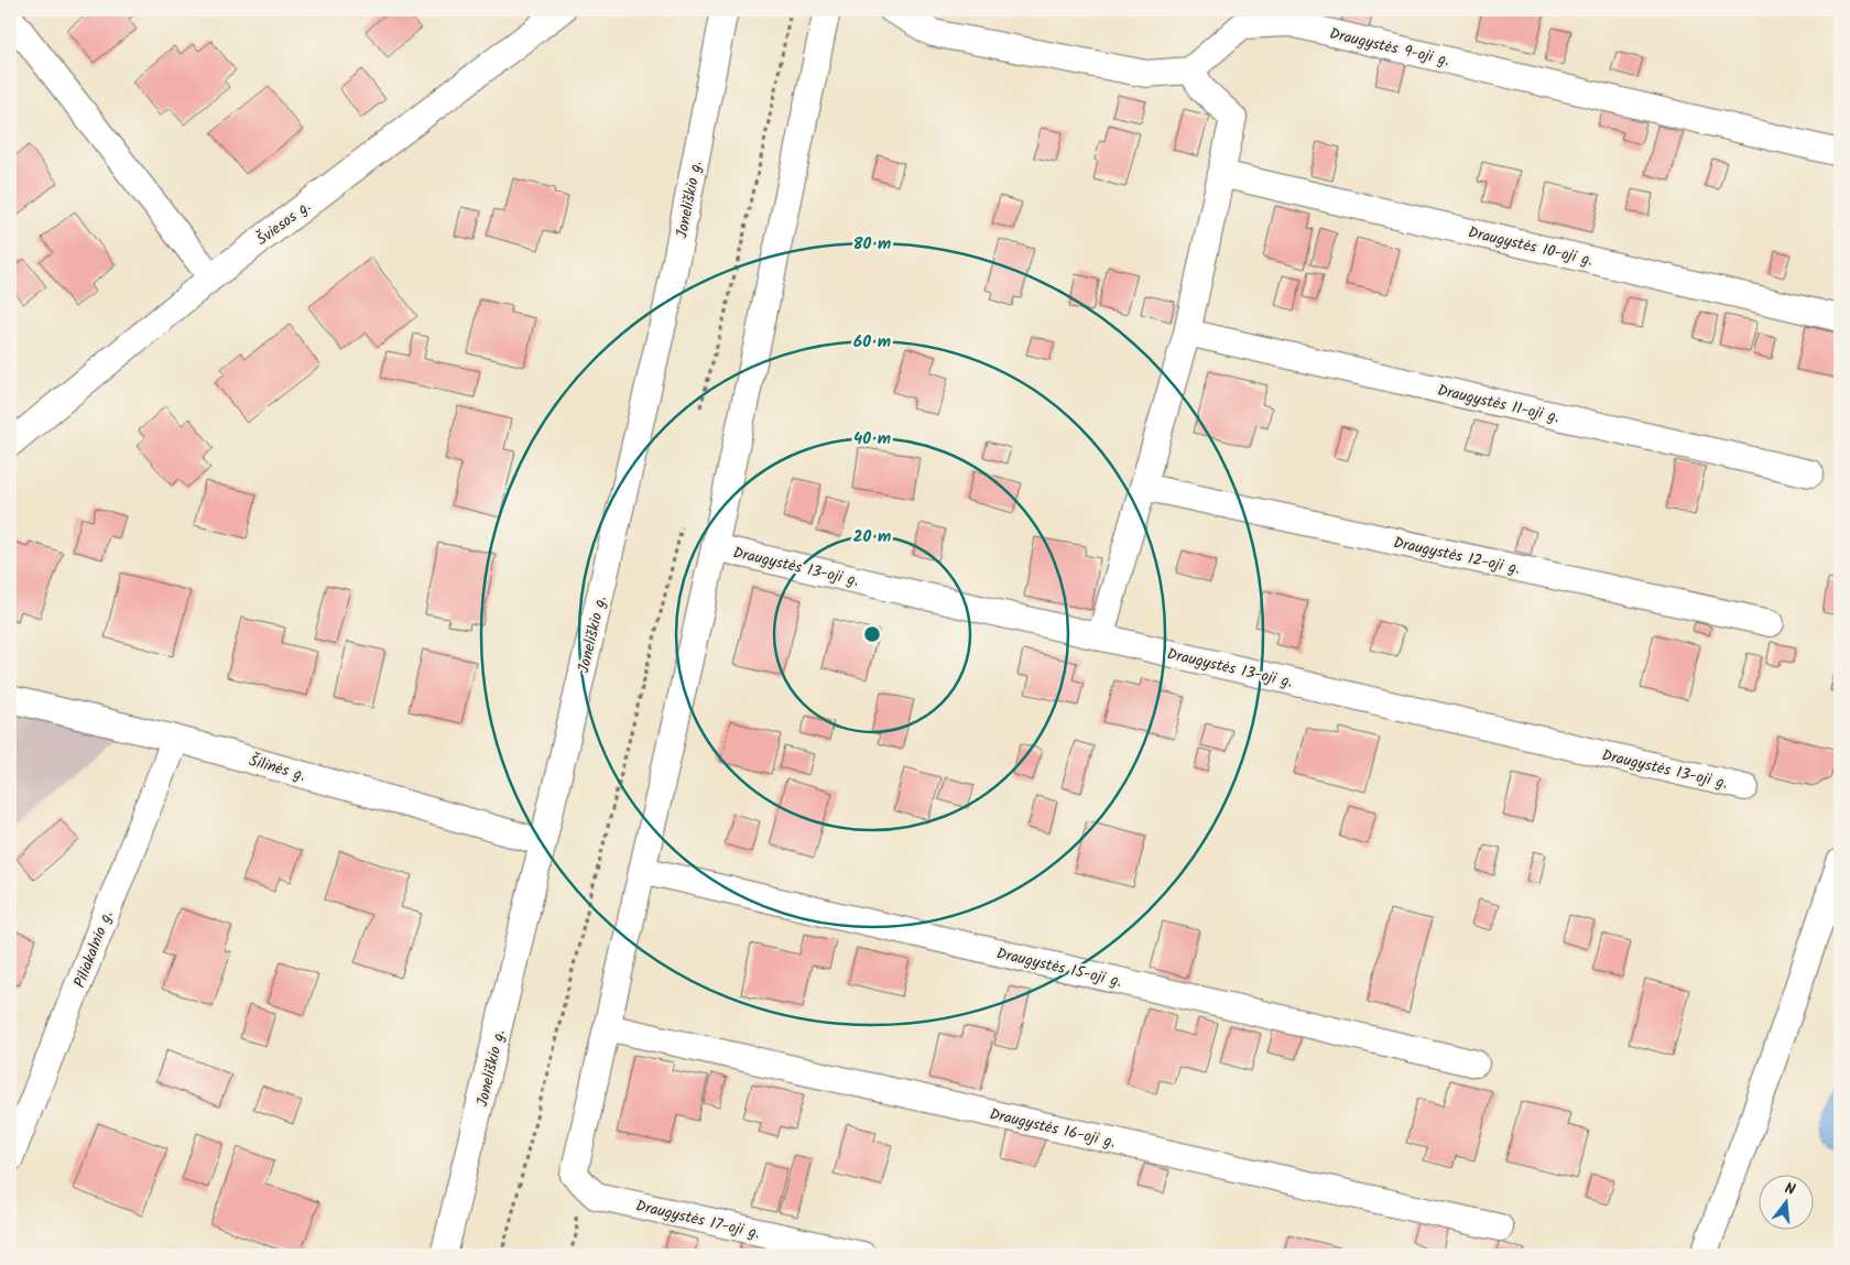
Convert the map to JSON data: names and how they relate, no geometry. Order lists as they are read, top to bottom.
{
  "streets": {
    "street": [
      "Draugystės 9-oji g.",
      "Joneliškio g.",
      "Šviesos g.",
      "Draugystės 10-oji g.",
      "Draugystės 11-oji g.",
      "Draugystės 12-oji g.",
      "Draugystės 13-oji g.",
      "Šilinės g.",
      "Piliakalnio g.",
      "Draugystės 15-oji g.",
      "Draugystės 16-oji g.",
      "Draugystės 17-oji g."
    ]
  },
  "crossings": [
    ["Joneliškio g.", "Šilinės g."],
    ["Šilinės g.", "Piliakalnio g."],
    ["Draugystės 16-oji g.", "Draugystės 17-oji g."]
  ],
  "north": "top",
  "rings": [
    "80 m",
    "60 m",
    "40 m",
    "20 m"
  ]
}
